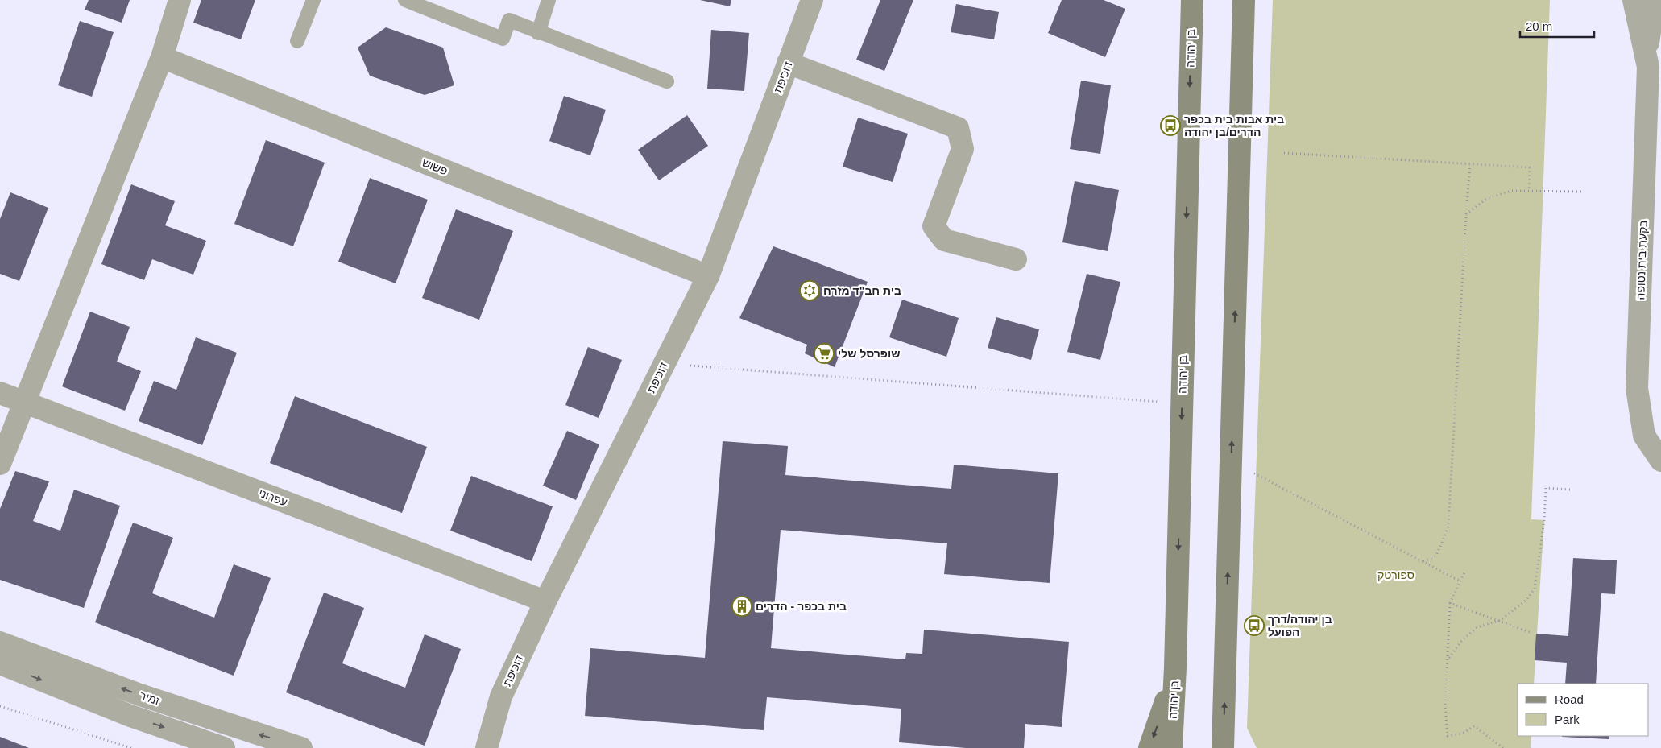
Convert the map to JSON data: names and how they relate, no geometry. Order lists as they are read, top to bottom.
{
  "streets": {
    "street": [
      "בן יהודה",
      "דוכיפת",
      "פשוש",
      "בקעת בית נטופה",
      "עפרוני",
      "זמיר"
    ]
  },
  "crossings": [
    ["דוכיפת", "פשוש"],
    ["דוכיפת", "עפרוני"]
  ],
  "parks": ["ספורטק"],
  "places": {
    "bus stop": ["בית אבות בית בכפר הדרים/בן יהודה", "בן יהודה/דרך הפועל"],
    "synagogue": ["בית חב\"ד מזרח"],
    "supermarket": ["שופרסל שלי"],
    "building": ["בית בכפר - הדרים"]
  },
  "legend": ["Road", "Park"],
  "scale_bar": "20 m"
}
